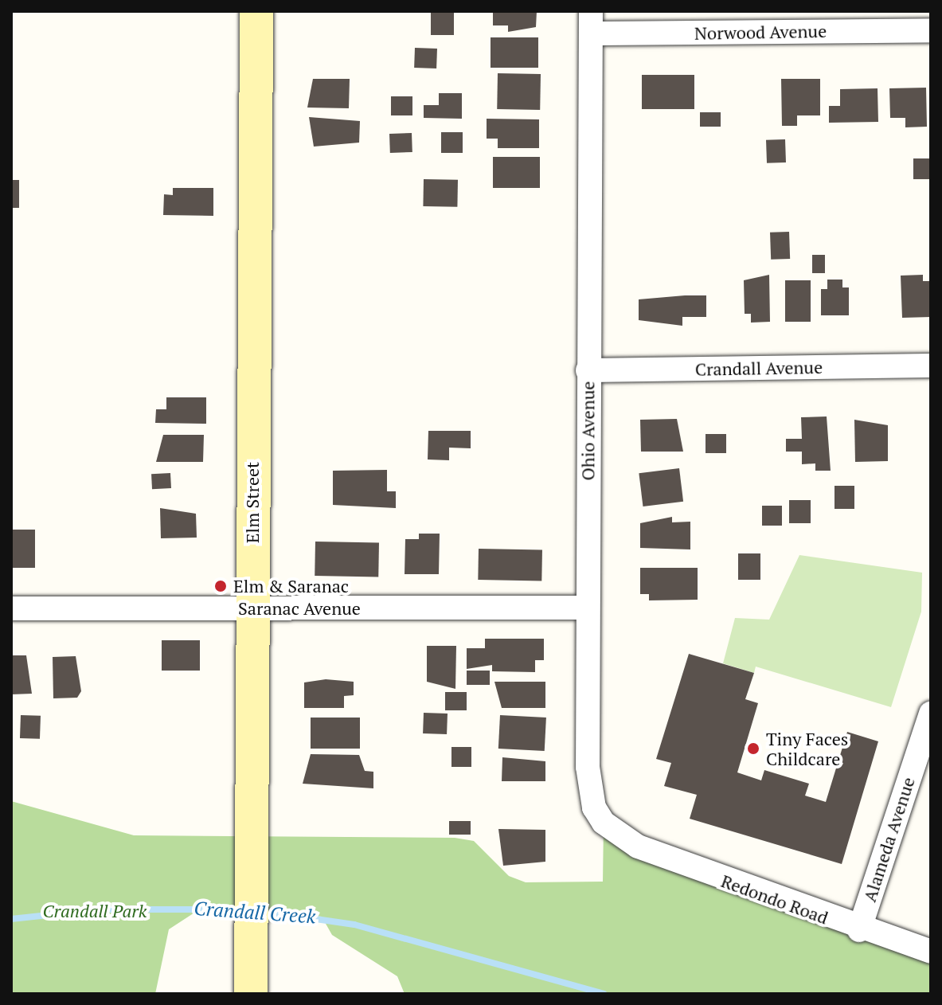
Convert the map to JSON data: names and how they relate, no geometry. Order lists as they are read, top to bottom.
{
  "streets": {
    "street": [
      "Norwood Avenue",
      "Crandall Avenue",
      "Ohio Avenue",
      "Elm Street",
      "Saranac Avenue",
      "Alameda Avenue",
      "Redondo Road"
    ]
  },
  "crossings": [
    ["Norwood Avenue", "Ohio Avenue"],
    ["Crandall Avenue", "Ohio Avenue"],
    ["Ohio Avenue", "Saranac Avenue"],
    ["Ohio Avenue", "Redondo Road"],
    ["Elm Street", "Saranac Avenue"],
    ["Alameda Avenue", "Redondo Road"]
  ],
  "water": ["Crandall Creek"],
  "parks": ["Crandall Park"],
  "places": ["Elm & Saranac", "Tiny Faces Childcare"]
}
